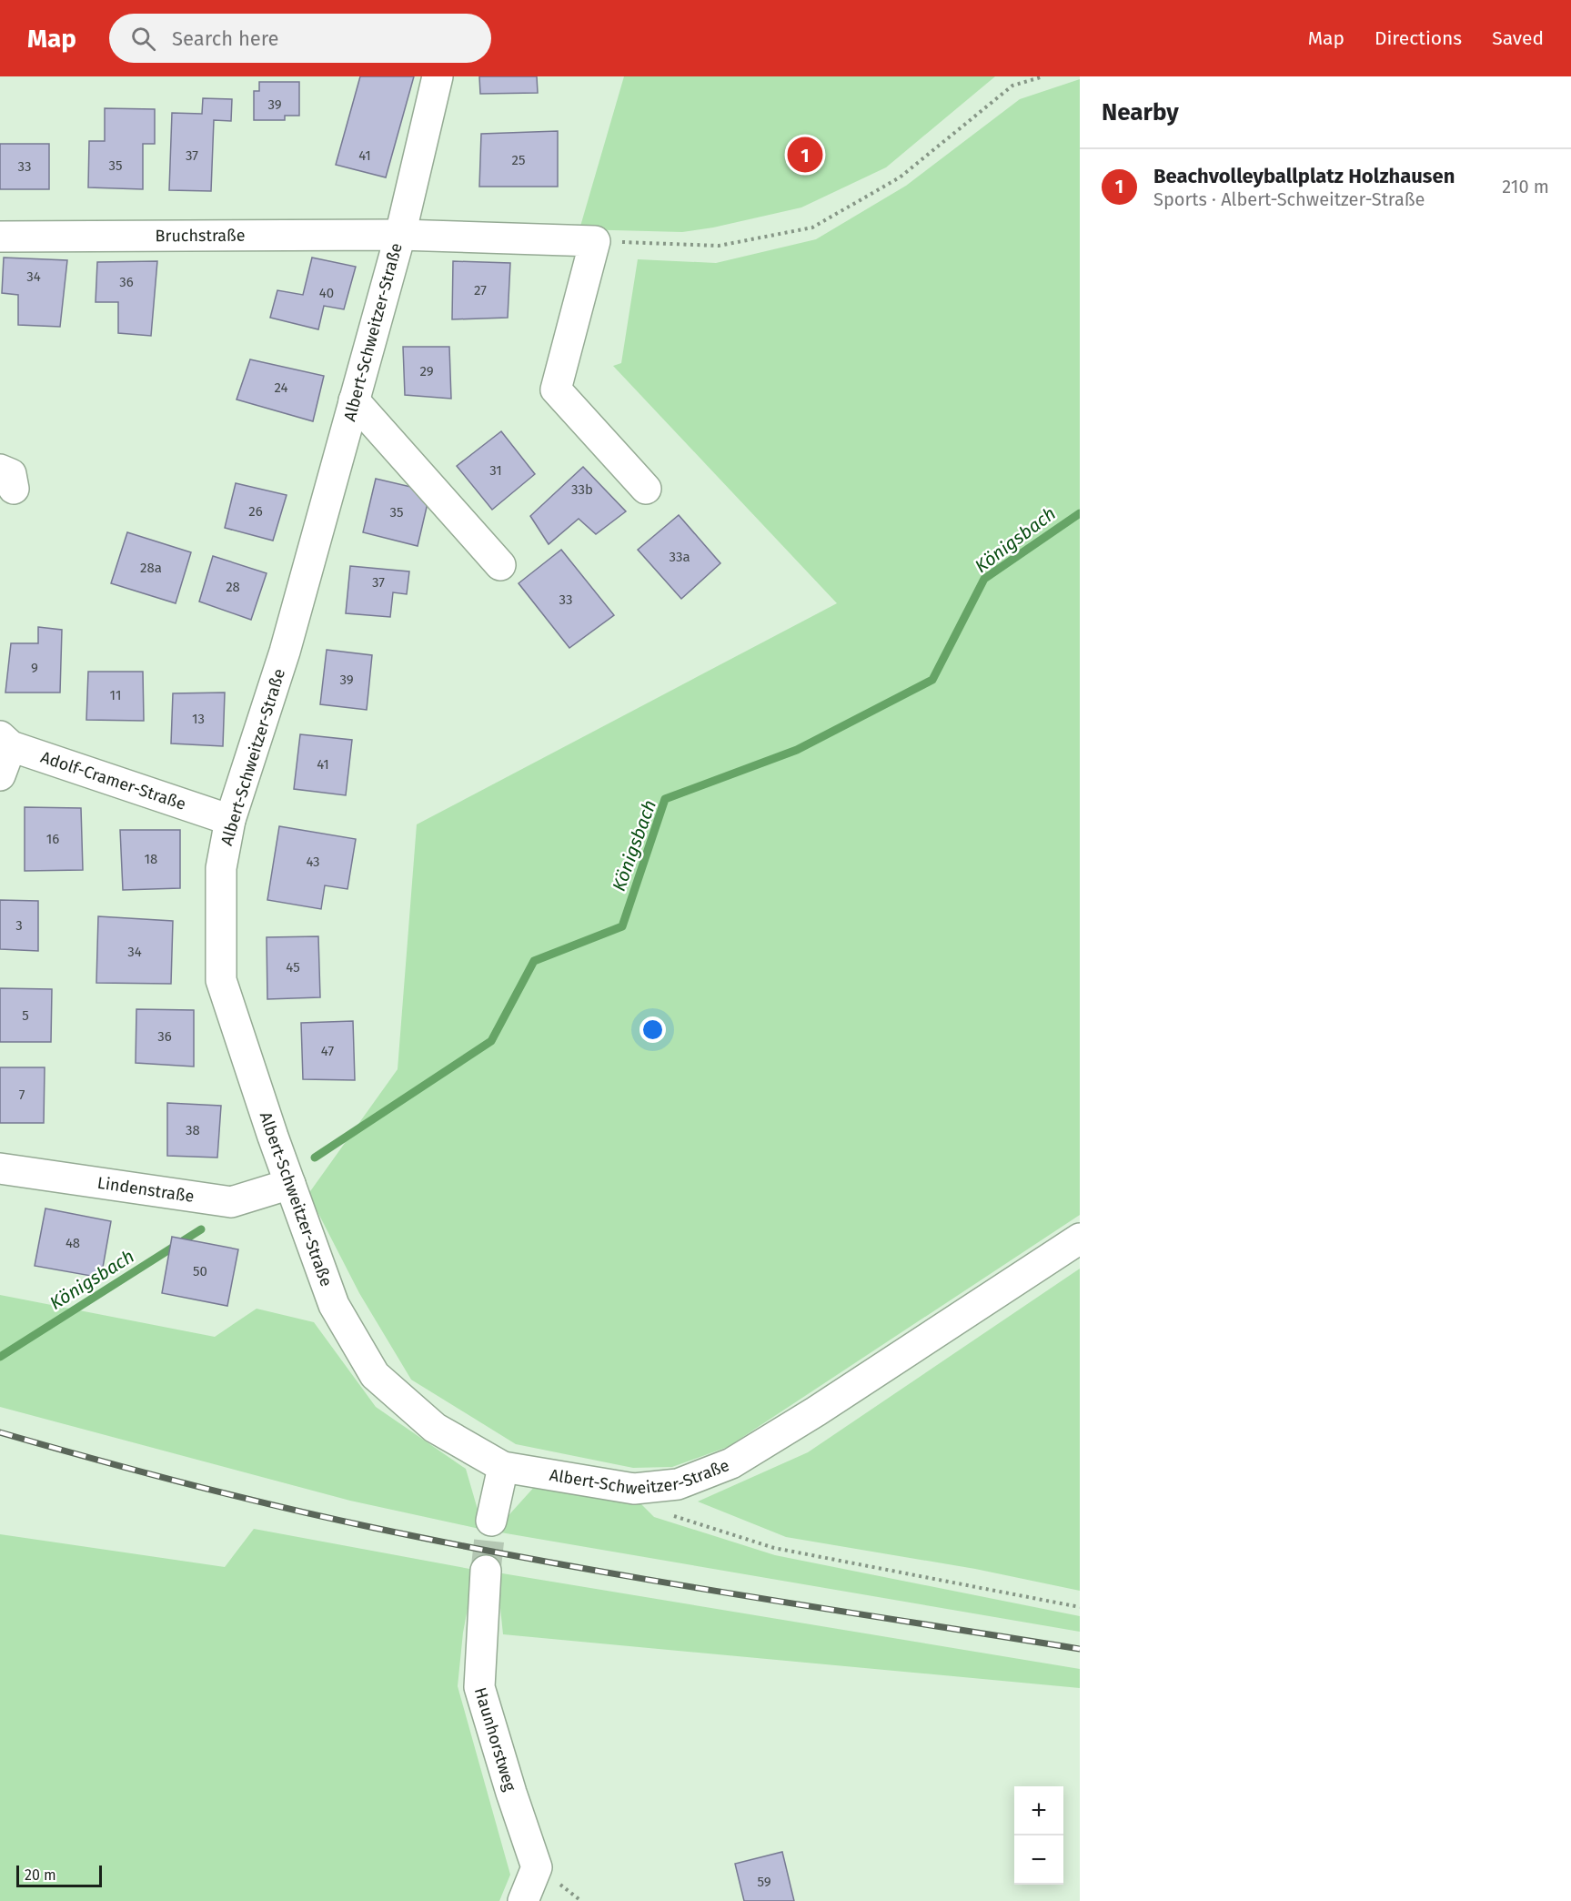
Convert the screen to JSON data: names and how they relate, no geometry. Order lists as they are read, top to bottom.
{
  "streets": {
    "street": [
      "Bruchstraße",
      "Albert-Schweitzer-Straße",
      "Adolf-Cramer-Straße",
      "Lindenstraße",
      "Haunhorstweg"
    ]
  },
  "crossings": [
    ["Bruchstraße", "Albert-Schweitzer-Straße"],
    ["Albert-Schweitzer-Straße", "Adolf-Cramer-Straße"],
    ["Albert-Schweitzer-Straße", "Lindenstraße"]
  ],
  "water": ["Königsbach"],
  "house_numbers": [
    "39",
    "37",
    "41",
    "25",
    "35",
    "33",
    "34",
    "36",
    "27",
    "40",
    "29",
    "24",
    "31",
    "33b",
    "26",
    "35",
    "33a",
    "28a",
    "37",
    "28",
    "33",
    "9",
    "39",
    "11",
    "13",
    "41",
    "16",
    "18",
    "43",
    "3",
    "34",
    "45",
    "5",
    "36",
    "47",
    "7",
    "38",
    "48",
    "50",
    "59"
  ],
  "scale_bar": "20 m",
  "page": {
    "header": "Map",
    "search": "Search here",
    "nav": ["Map", "Directions", "Saved"],
    "heading": "Nearby",
    "pins": "1",
    "list": [
      {
        "mark": "1",
        "name": "Beachvolleyballplatz Holzhausen",
        "note": "Sports · Albert-Schweitzer-Straße",
        "value": "210 m"
      }
    ],
    "map_buttons": ["+", "−"],
    "scale": "20 m"
  }
}
